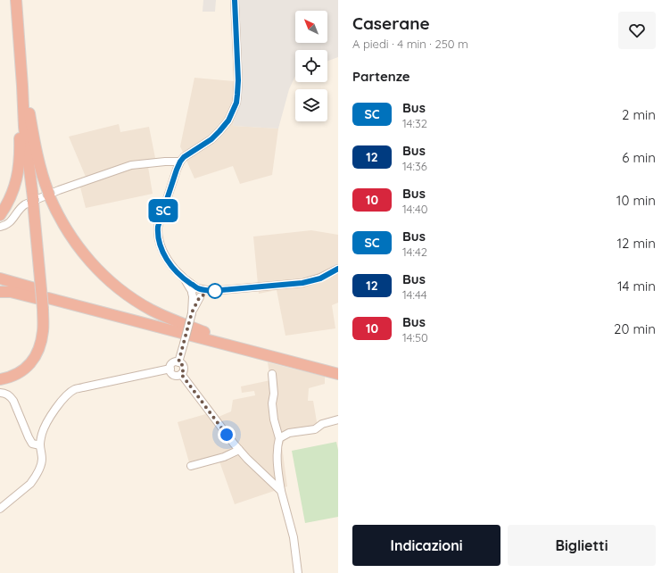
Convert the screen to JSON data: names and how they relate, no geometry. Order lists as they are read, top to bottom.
{
  "lines": ["bus line SC"],
  "north": "top left",
  "page": {
    "on_map": "SC",
    "heading": [
      ["Caserane", "A piedi · 4 min · 250 m"],
      "Partenze"
    ],
    "list": [
      {
        "mark": "SC",
        "name": "Bus",
        "note": "14:32",
        "value": "2 min"
      },
      {
        "mark": "12",
        "name": "Bus",
        "note": "14:36",
        "value": "6 min"
      },
      {
        "mark": "10",
        "name": "Bus",
        "note": "14:40",
        "value": "10 min"
      },
      {
        "mark": "SC",
        "name": "Bus",
        "note": "14:42",
        "value": "12 min"
      },
      {
        "mark": "12",
        "name": "Bus",
        "note": "14:44",
        "value": "14 min"
      },
      {
        "mark": "10",
        "name": "Bus",
        "note": "14:50",
        "value": "20 min"
      }
    ],
    "buttons": ["Indicazioni", "Biglietti"]
  }
}
